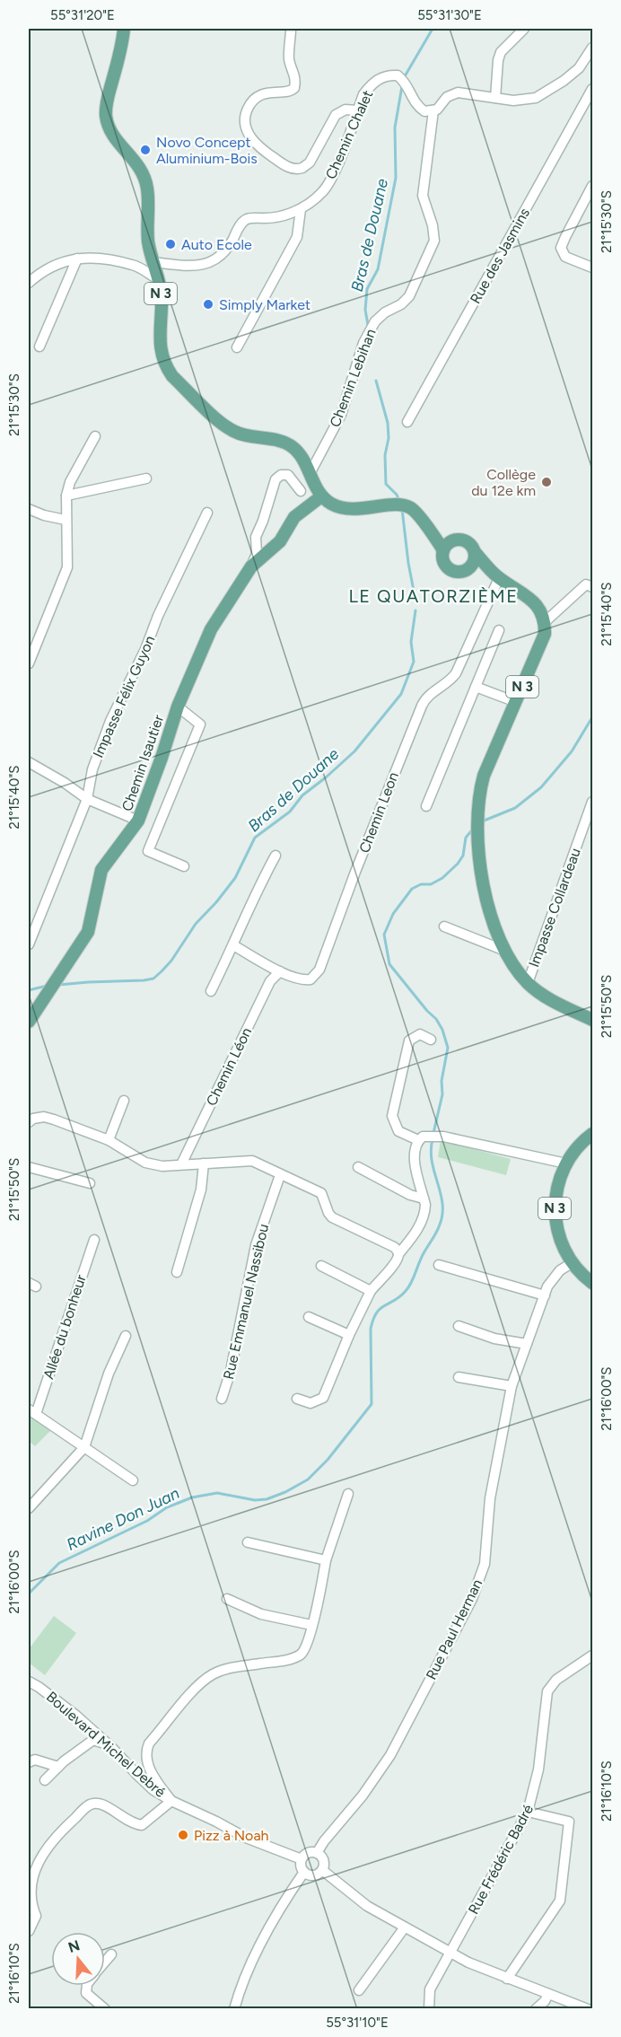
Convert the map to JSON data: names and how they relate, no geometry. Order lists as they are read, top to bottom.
{
  "streets": {
    "main road": ["N 3", "Chemin Isautier"],
    "street": [
      "Chemin Chalet",
      "Rue des Jasmins",
      "Chemin Lebihan",
      "Impasse Félix Guyon",
      "Chemin Leon",
      "Impasse Collardeau",
      "Chemin Léon",
      "Rue Emmanuel Nassibou",
      "Allée du bonheur",
      "Rue Paul Herman",
      "Boulevard Michel Debré",
      "Rue Frédéric Badré"
    ]
  },
  "crossings": [
    ["Chemin Chalet", "N 3"],
    ["Chemin Chalet", "Chemin Lebihan"],
    ["N 3", "Chemin Lebihan"],
    ["N 3", "Chemin Isautier"],
    ["N 3", "Impasse Collardeau"],
    ["N 3", "Rue Paul Herman"],
    ["Chemin Leon", "Chemin Léon"],
    ["Rue Paul Herman", "Boulevard Michel Debré"]
  ],
  "districts": ["LE QUATORZIÈME"],
  "water": ["Bras de Douane", "Ravine Don Juan"],
  "places": [
    "Novo Concept Aluminium-Bois",
    "Auto Ecole",
    "Simply Market",
    "Collège du 12e km",
    "Pizz à Noah"
  ],
  "north": "top",
  "coordinates": [
    "55°31'20\"E",
    "55°31'30\"E",
    "21°15'30\"S",
    "21°15'40\"S",
    "21°15'50\"S",
    "21°16'00\"S",
    "21°16'10\"S",
    "55°31'10\"E"
  ]
}
